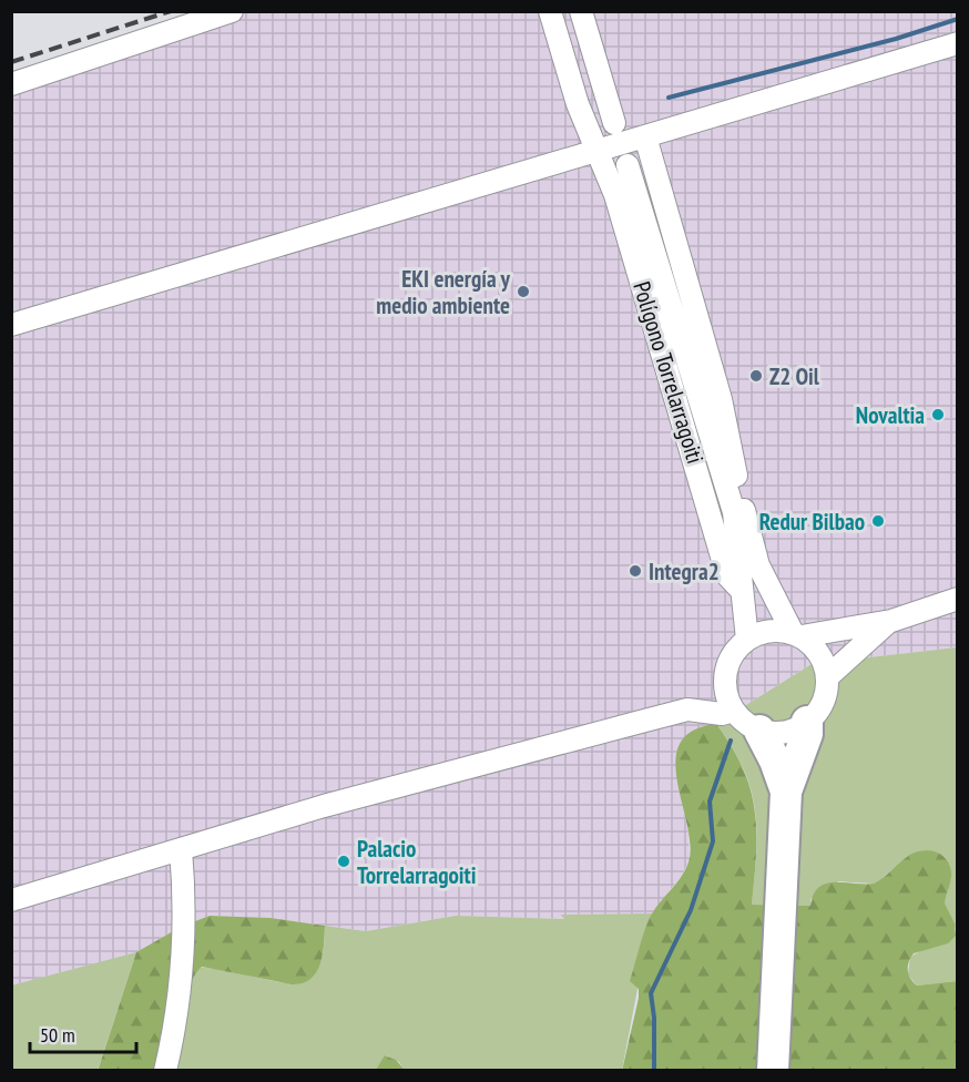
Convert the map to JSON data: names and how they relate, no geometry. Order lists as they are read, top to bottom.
{
  "streets": {
    "street": ["Polígono Torrelarragoiti"]
  },
  "places": [
    "EKI energía y medio ambiente",
    "Z2 Oil",
    "Novaltia",
    "Redur Bilbao",
    "Integra2",
    "Palacio Torrelarragoiti"
  ],
  "scale_bar": "50 m"
}
